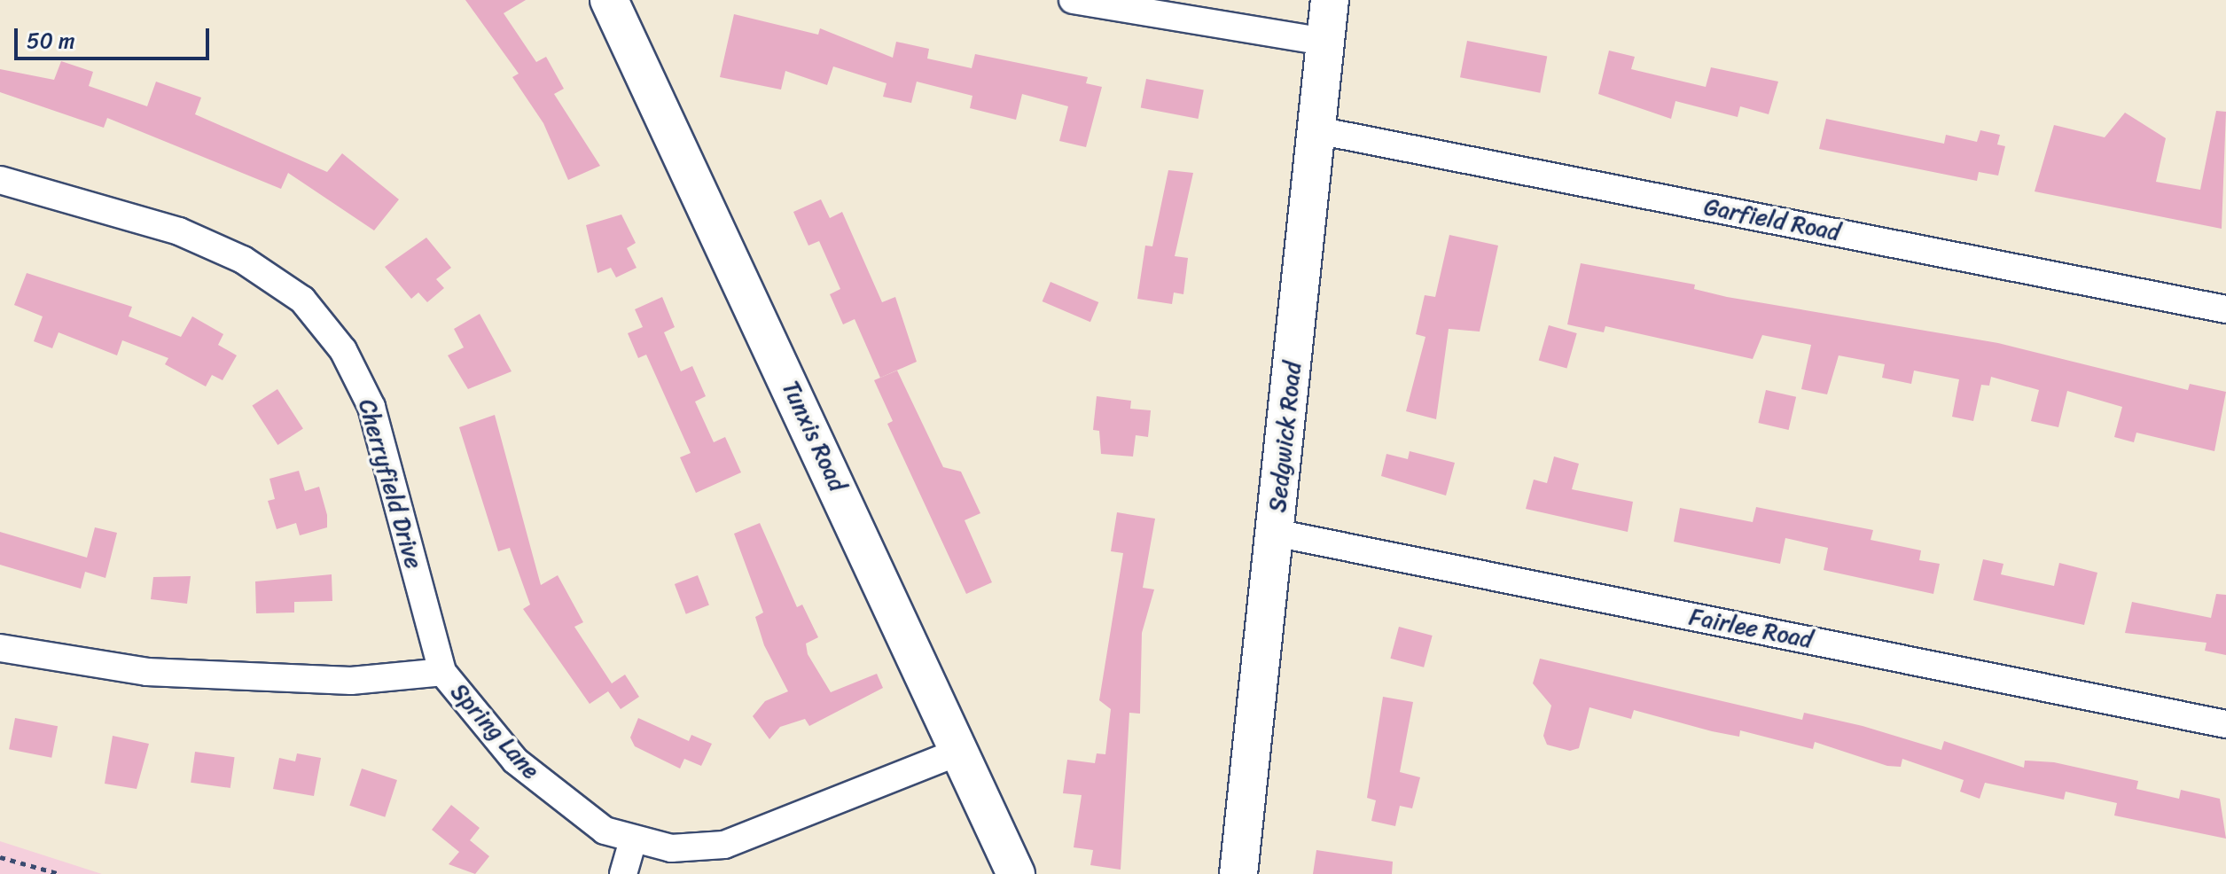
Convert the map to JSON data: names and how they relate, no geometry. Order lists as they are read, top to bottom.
{
  "streets": {
    "street": [
      "Garfield Road",
      "Tunxis Road",
      "Sedgwick Road",
      "Cherryfield Drive",
      "Fairlee Road",
      "Spring Lane"
    ]
  },
  "crossings": [
    ["Garfield Road", "Sedgwick Road"],
    ["Tunxis Road", "Spring Lane"],
    ["Sedgwick Road", "Fairlee Road"],
    ["Cherryfield Drive", "Spring Lane"]
  ],
  "scale_bar": "50 m"
}
